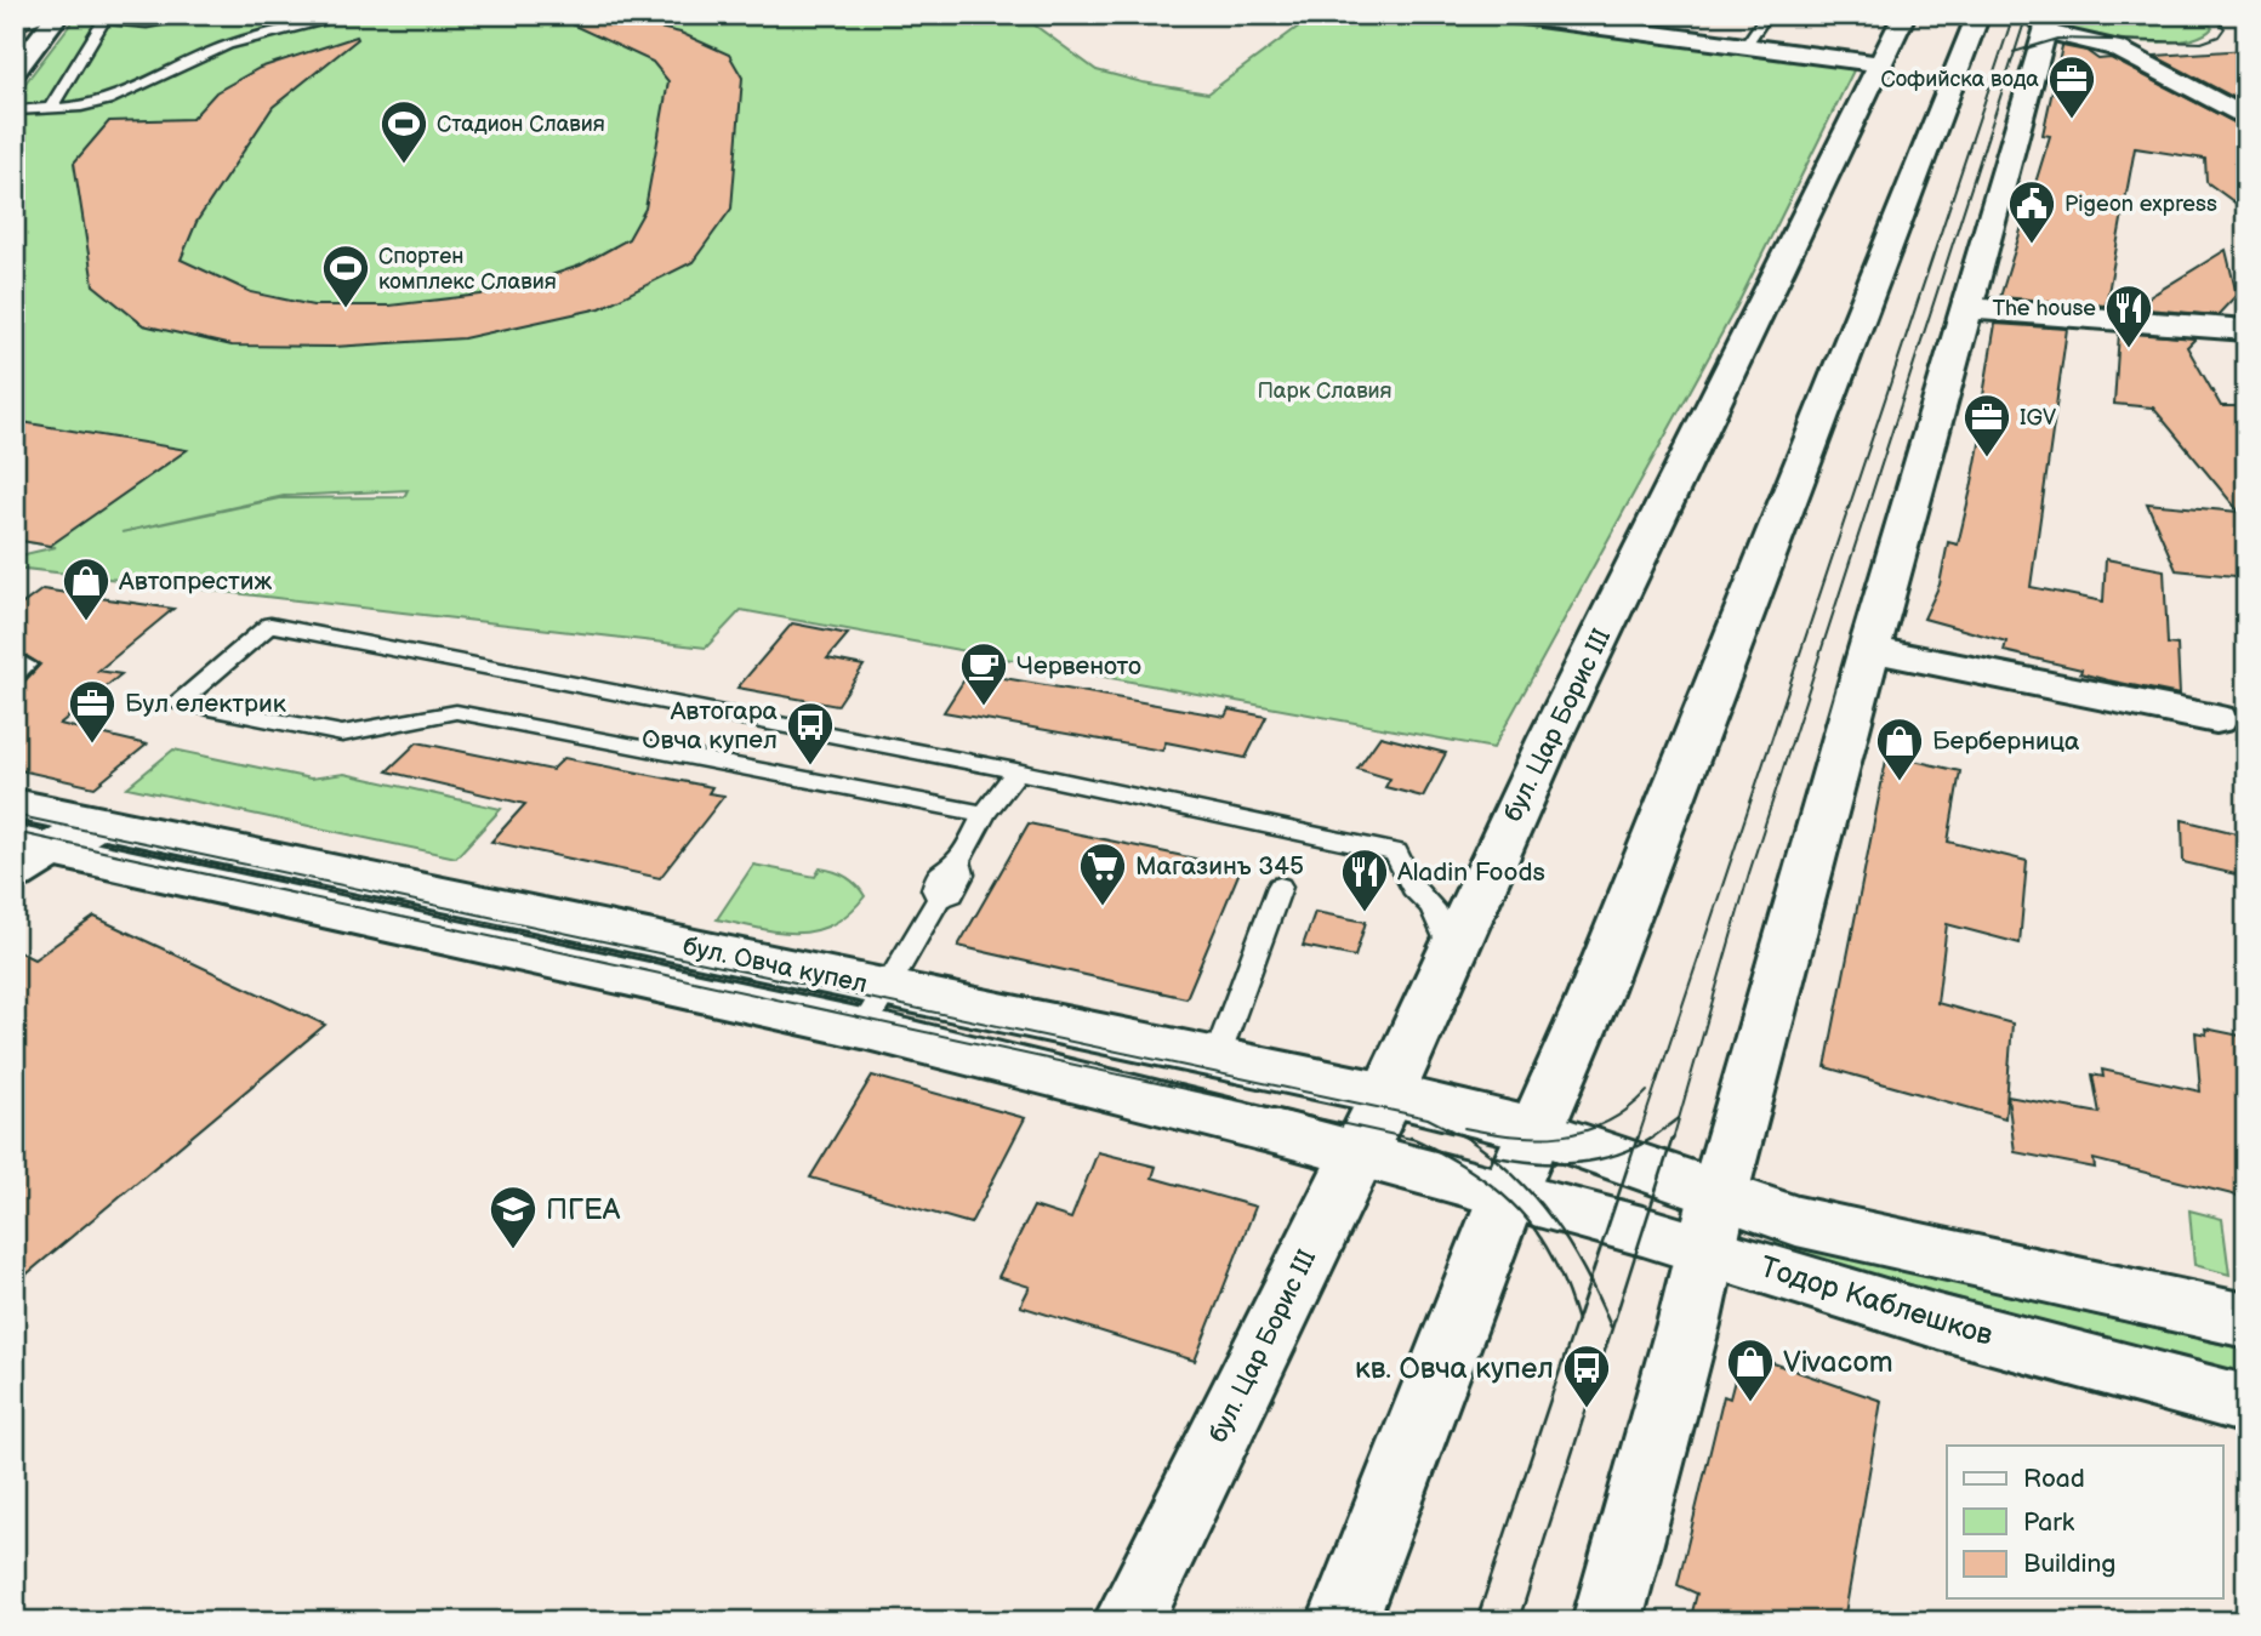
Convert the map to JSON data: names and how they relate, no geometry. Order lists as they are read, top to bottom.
{
  "streets": {
    "street": ["бул. Цар Борис III", "бул. Овча купел", "Тодор Каблешков"]
  },
  "crossings": [
    ["бул. Цар Борис III", "бул. Овча купел"],
    ["бул. Овча купел", "Тодор Каблешков"]
  ],
  "parks": ["Парк Славия"],
  "places": {
    "office": ["Софийска вода", "IGV", "Бул електрик"],
    "sports": ["Стадион Славия", "Спортен комплекс Славия"],
    "public building": ["Pigeon express"],
    "restaurant": ["The house", "Aladin Foods"],
    "shop": ["Автопрестиж", "Берберница", "Vivacom"],
    "cafe": ["Червеното"],
    "bus stop": ["Автогара Овча купел", "кв. Овча купел"],
    "supermarket": ["Магазинъ 345"],
    "school or university": ["ПГЕА"]
  },
  "legend": ["Road", "Park", "Building"]
}
